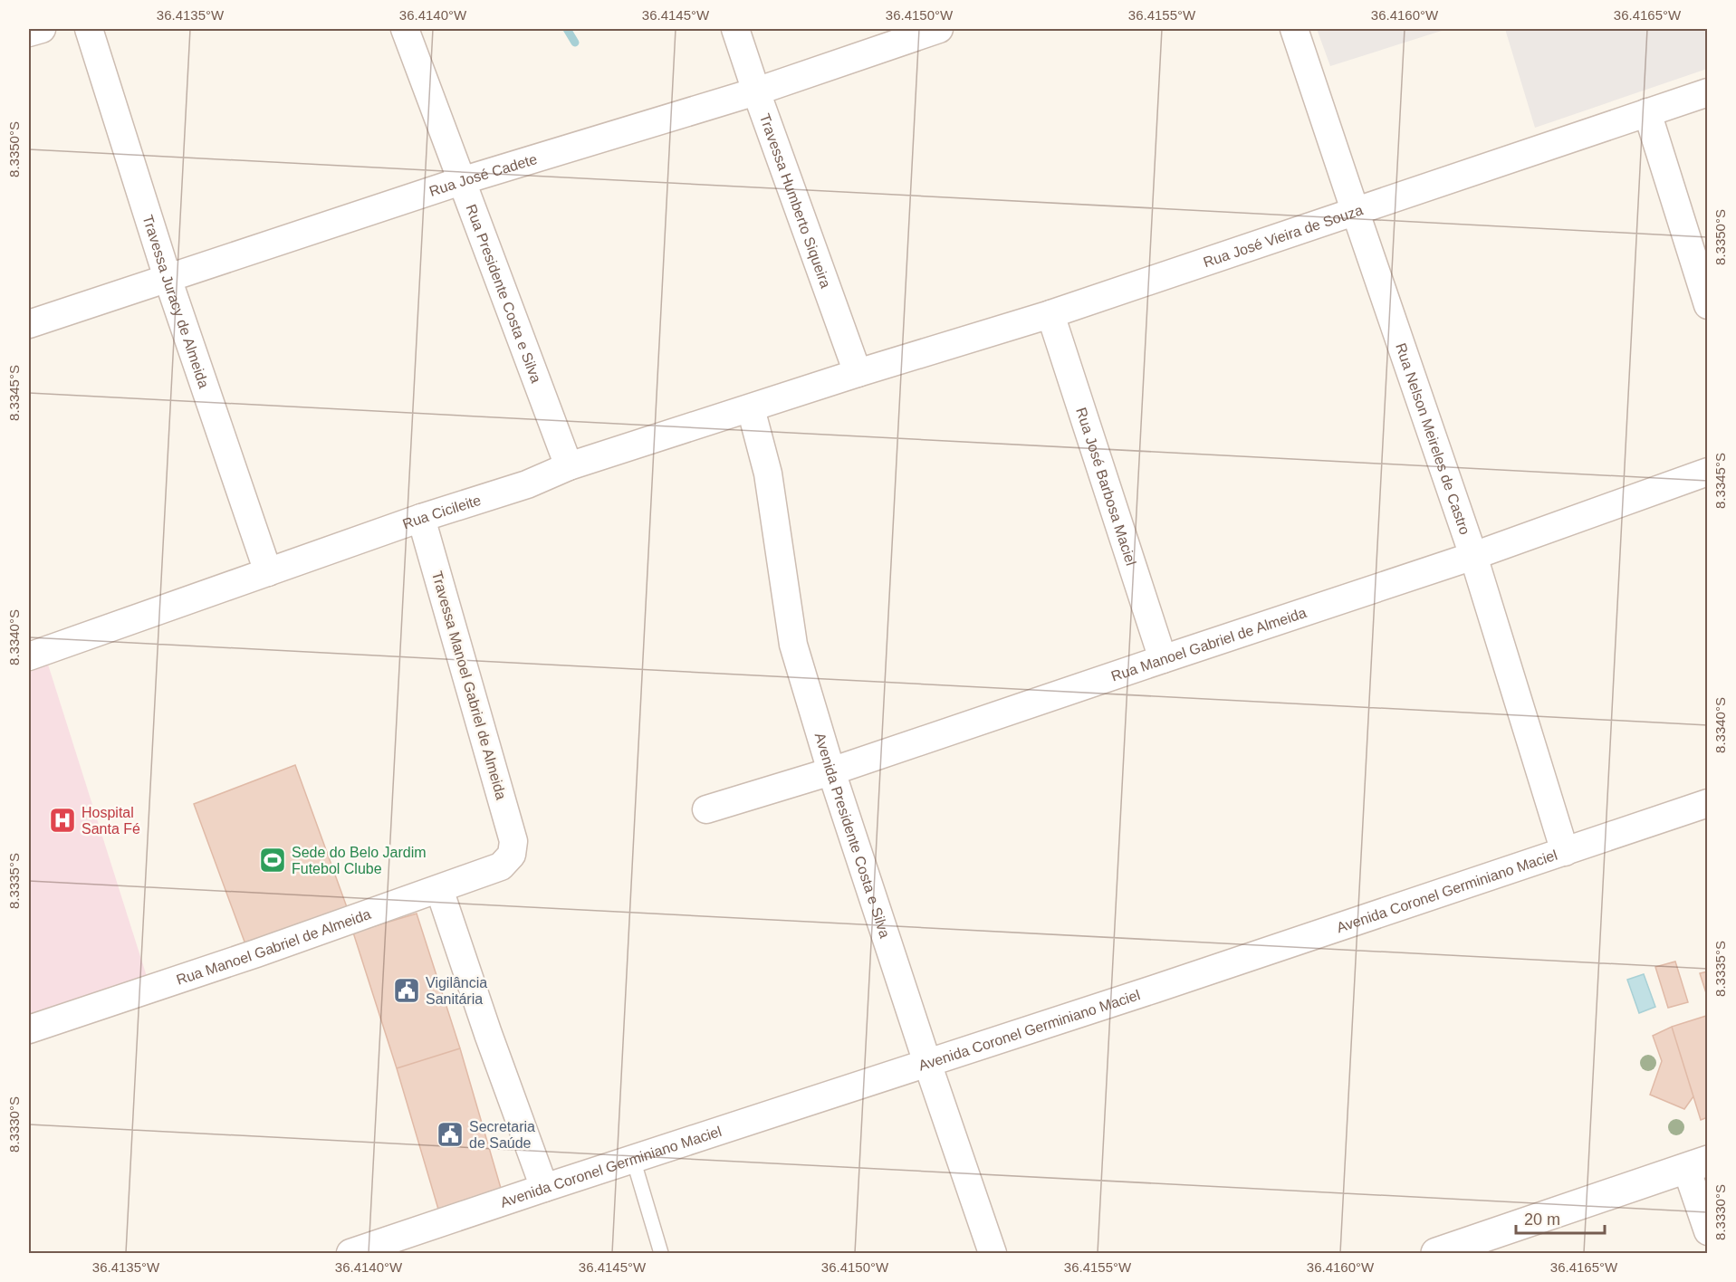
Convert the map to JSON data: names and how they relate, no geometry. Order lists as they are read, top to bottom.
{
  "streets": {
    "street": [
      "Rua José Cadete",
      "Travessa Humberto Siqueira",
      "Rua José Vieira de Souza",
      "Rua Presidente Costa e Silva",
      "Travessa Juracy de Almeida",
      "Rua Nelson Meireles de Castro",
      "Rua José Barbosa Maciel",
      "Rua Cicileite",
      "Rua Manoel Gabriel de Almeida",
      "Travessa Manoel Gabriel de Almeida",
      "Avenida Presidente Costa e Silva",
      "Avenida Coronel Germiniano Maciel"
    ]
  },
  "crossings": [
    ["Rua José Cadete", "Travessa Humberto Siqueira"],
    ["Rua José Cadete", "Rua Presidente Costa e Silva"],
    ["Rua José Cadete", "Travessa Juracy de Almeida"],
    ["Travessa Humberto Siqueira", "Rua José Vieira de Souza"],
    ["Travessa Humberto Siqueira", "Rua Cicileite"],
    ["Rua José Vieira de Souza", "Rua Nelson Meireles de Castro"],
    ["Rua José Vieira de Souza", "Rua José Barbosa Maciel"],
    ["Rua José Vieira de Souza", "Rua Cicileite"],
    ["Rua Presidente Costa e Silva", "Rua Cicileite"],
    ["Travessa Juracy de Almeida", "Rua Cicileite"],
    ["Rua Nelson Meireles de Castro", "Rua Manoel Gabriel de Almeida"],
    ["Rua Nelson Meireles de Castro", "Avenida Coronel Germiniano Maciel"],
    ["Rua José Barbosa Maciel", "Rua Manoel Gabriel de Almeida"],
    ["Rua Cicileite", "Travessa Manoel Gabriel de Almeida"],
    ["Rua Cicileite", "Avenida Presidente Costa e Silva"],
    ["Rua Manoel Gabriel de Almeida", "Travessa Manoel Gabriel de Almeida"],
    ["Rua Manoel Gabriel de Almeida", "Avenida Presidente Costa e Silva"],
    ["Avenida Presidente Costa e Silva", "Avenida Coronel Germiniano Maciel"]
  ],
  "places": {
    "hospital": ["Hospital Santa Fé"],
    "sports": ["Sede do Belo Jardim Futebol Clube"],
    "public building": ["Vigilância Sanitária", "Secretaria de Saúde"]
  },
  "scale_bar": "20 m",
  "coordinates": [
    "36.4135°W",
    "36.4140°W",
    "36.4145°W",
    "36.4150°W",
    "36.4155°W",
    "36.4160°W",
    "36.4165°W",
    "8.3350°S",
    "8.3345°S",
    "8.3340°S",
    "8.3335°S",
    "8.3330°S"
  ]
}
